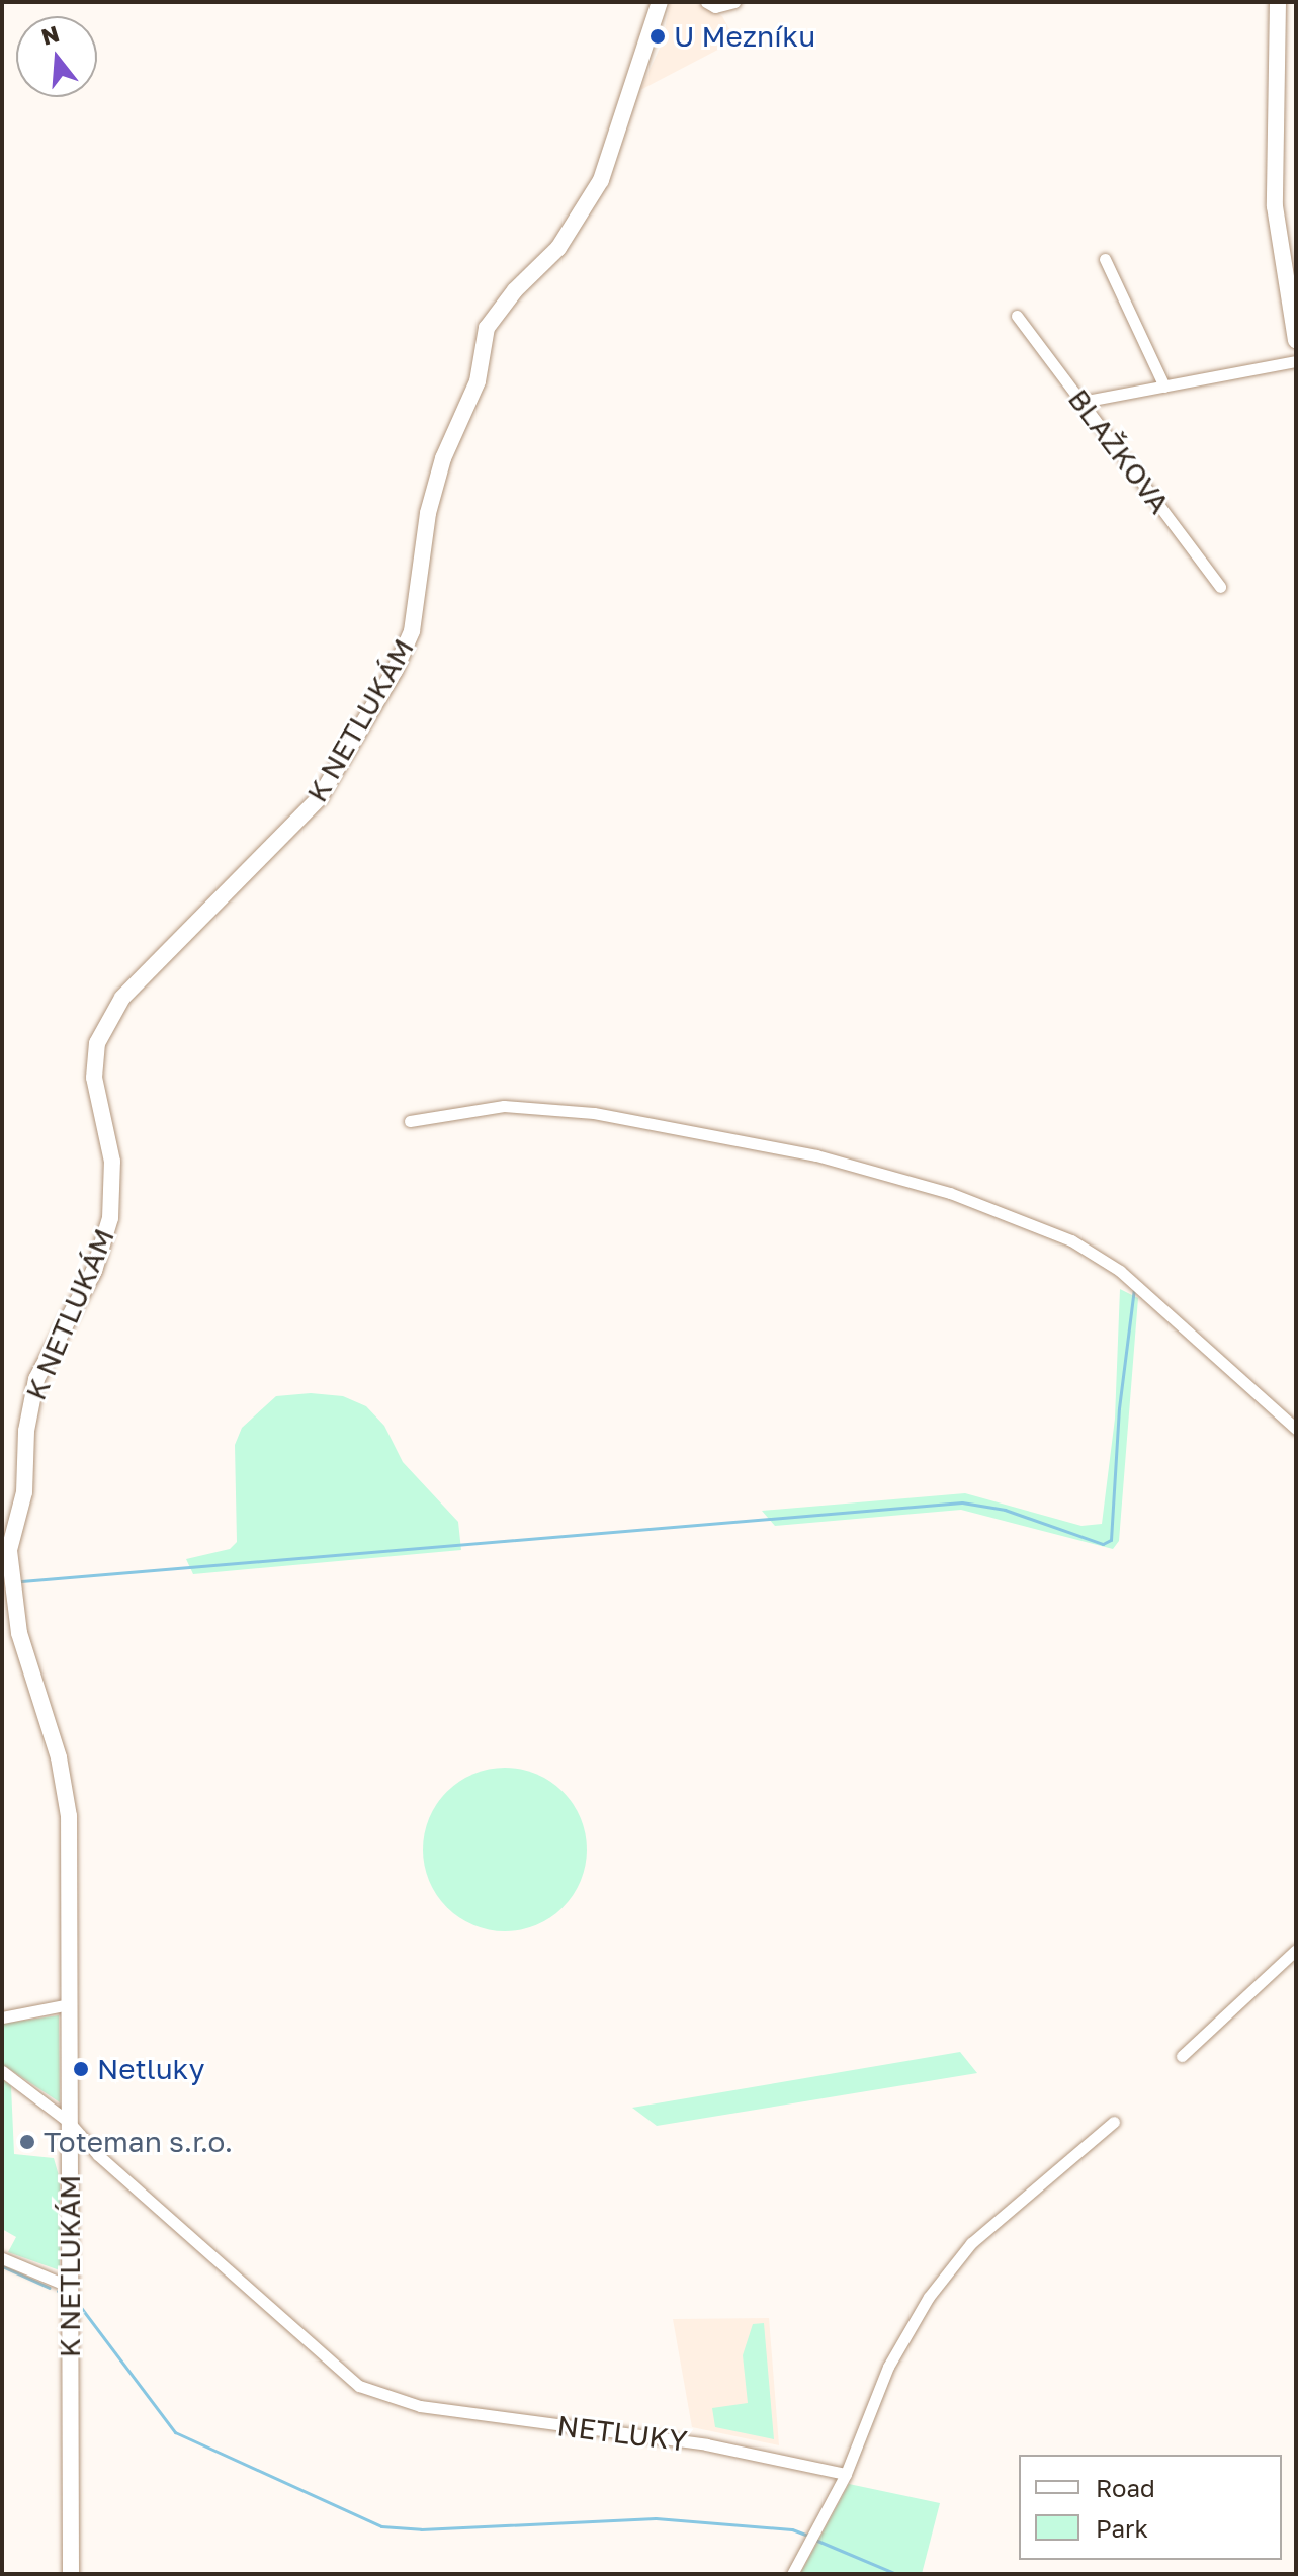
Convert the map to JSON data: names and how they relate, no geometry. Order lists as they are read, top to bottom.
{
  "streets": {
    "street": ["BLAŽKOVA", "K NETLUKÁM", "NETLUKY"]
  },
  "crossings": [
    ["K NETLUKÁM", "NETLUKY"]
  ],
  "places": ["U Mezníku", "Netluky", "Toteman s.r.o."],
  "legend": ["Road", "Park"],
  "north": "top"
}
